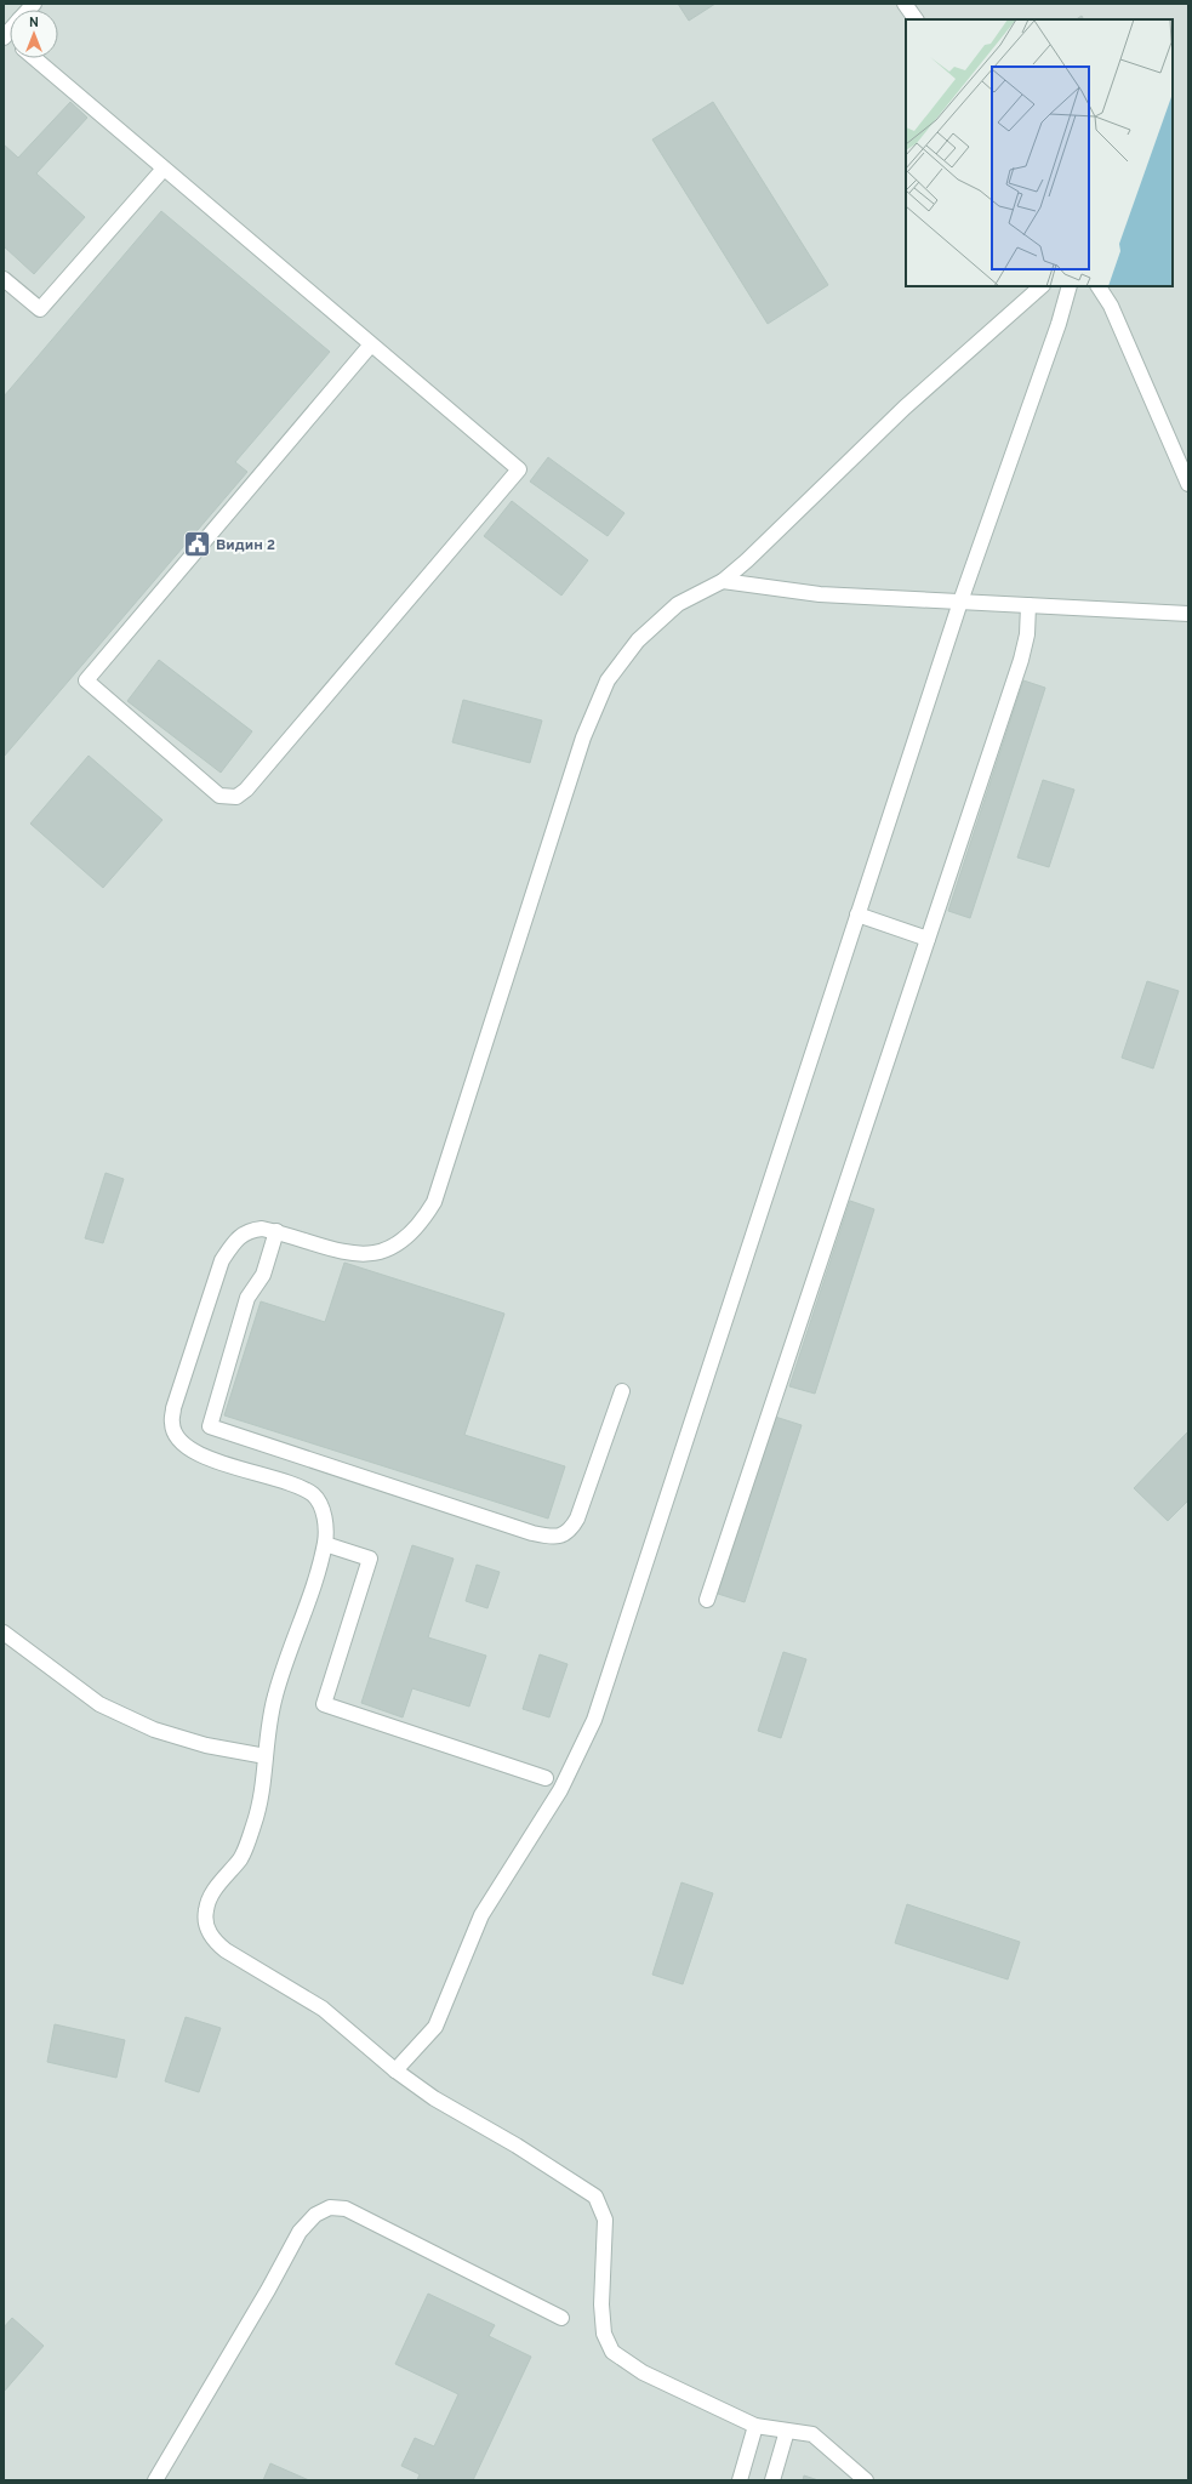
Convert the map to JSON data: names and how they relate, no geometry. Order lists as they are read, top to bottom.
{
  "places": {
    "public building": ["Видин 2"]
  },
  "north": "top"
}
